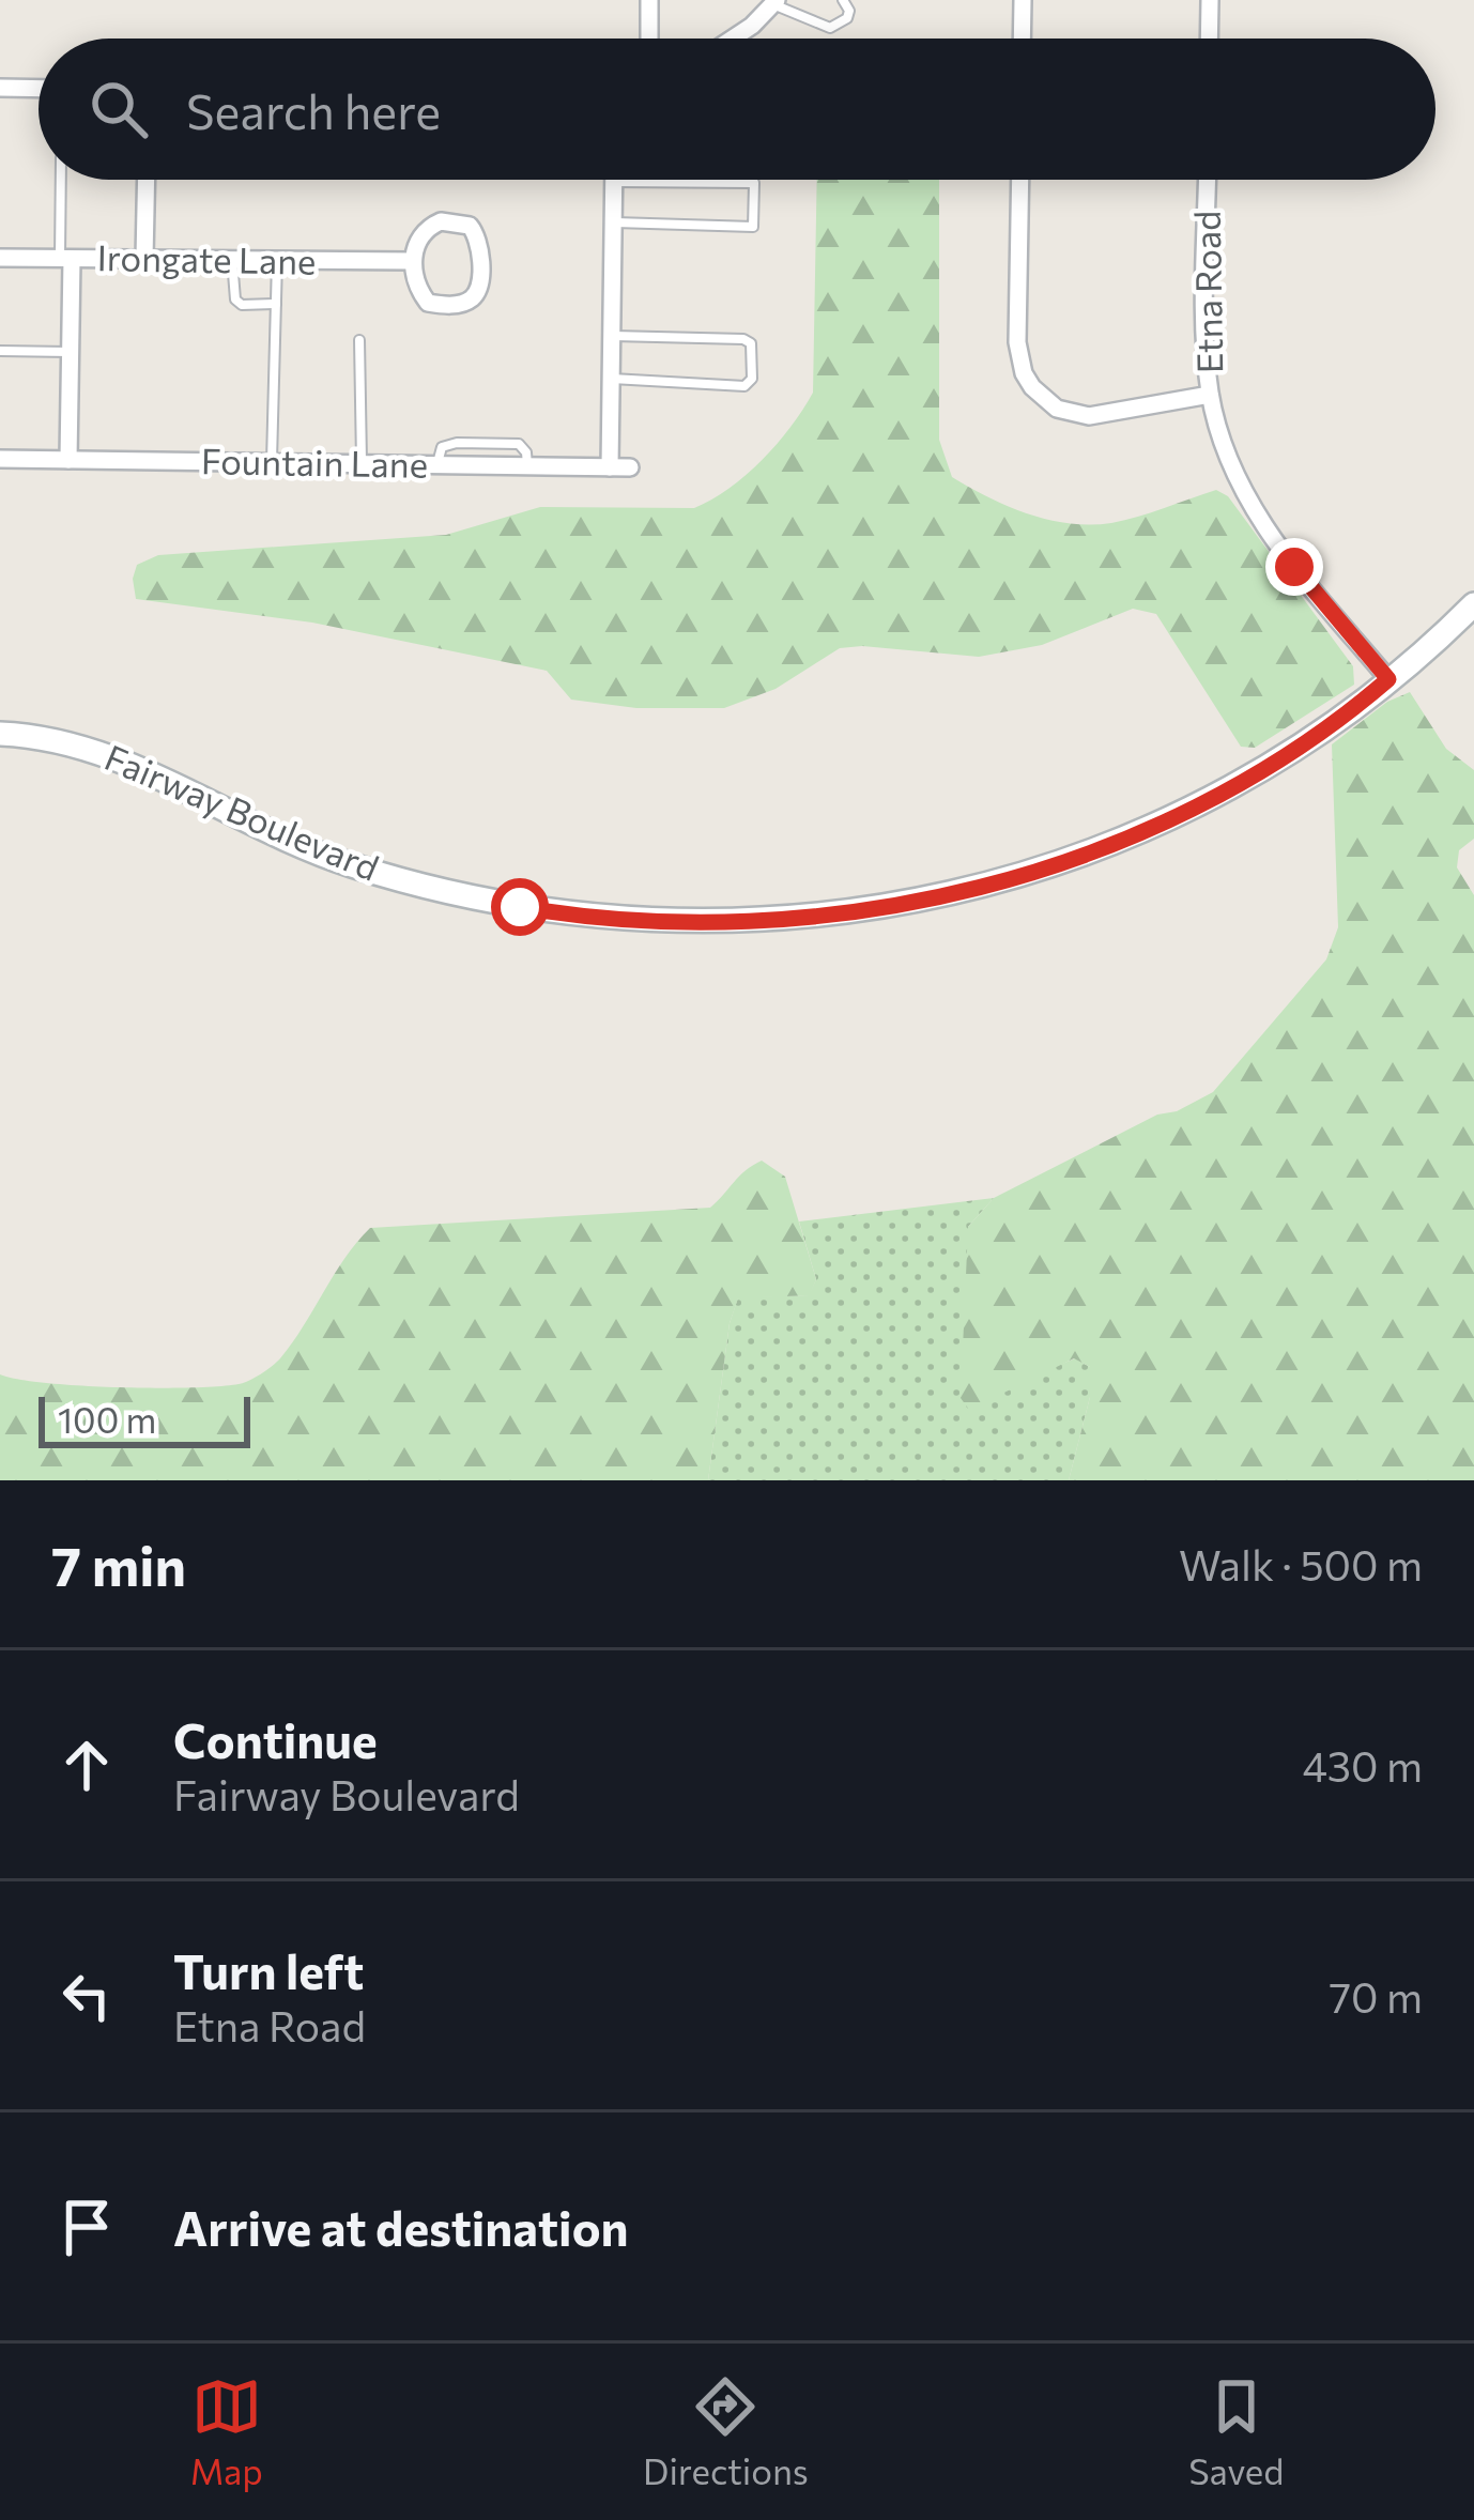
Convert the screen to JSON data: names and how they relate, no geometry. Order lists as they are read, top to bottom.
{
  "streets": {
    "street": [
      "Irongate Lane",
      "Etna Road",
      "Fountain Lane",
      "Fairway Boulevard"
    ]
  },
  "crossings": [
    ["Etna Road", "Fairway Boulevard"]
  ],
  "scale_bar": "100 m",
  "page": {
    "search": "Search here",
    "scale": "100 m",
    "heading": ["7 min", "Walk · 500 m"],
    "list": [
      ["Continue", "Fairway Boulevard", "430 m"],
      ["Turn left", "Etna Road", "70 m"],
      "Arrive at destination"
    ],
    "nav": ["Map", "Directions", "Saved"]
  }
}
